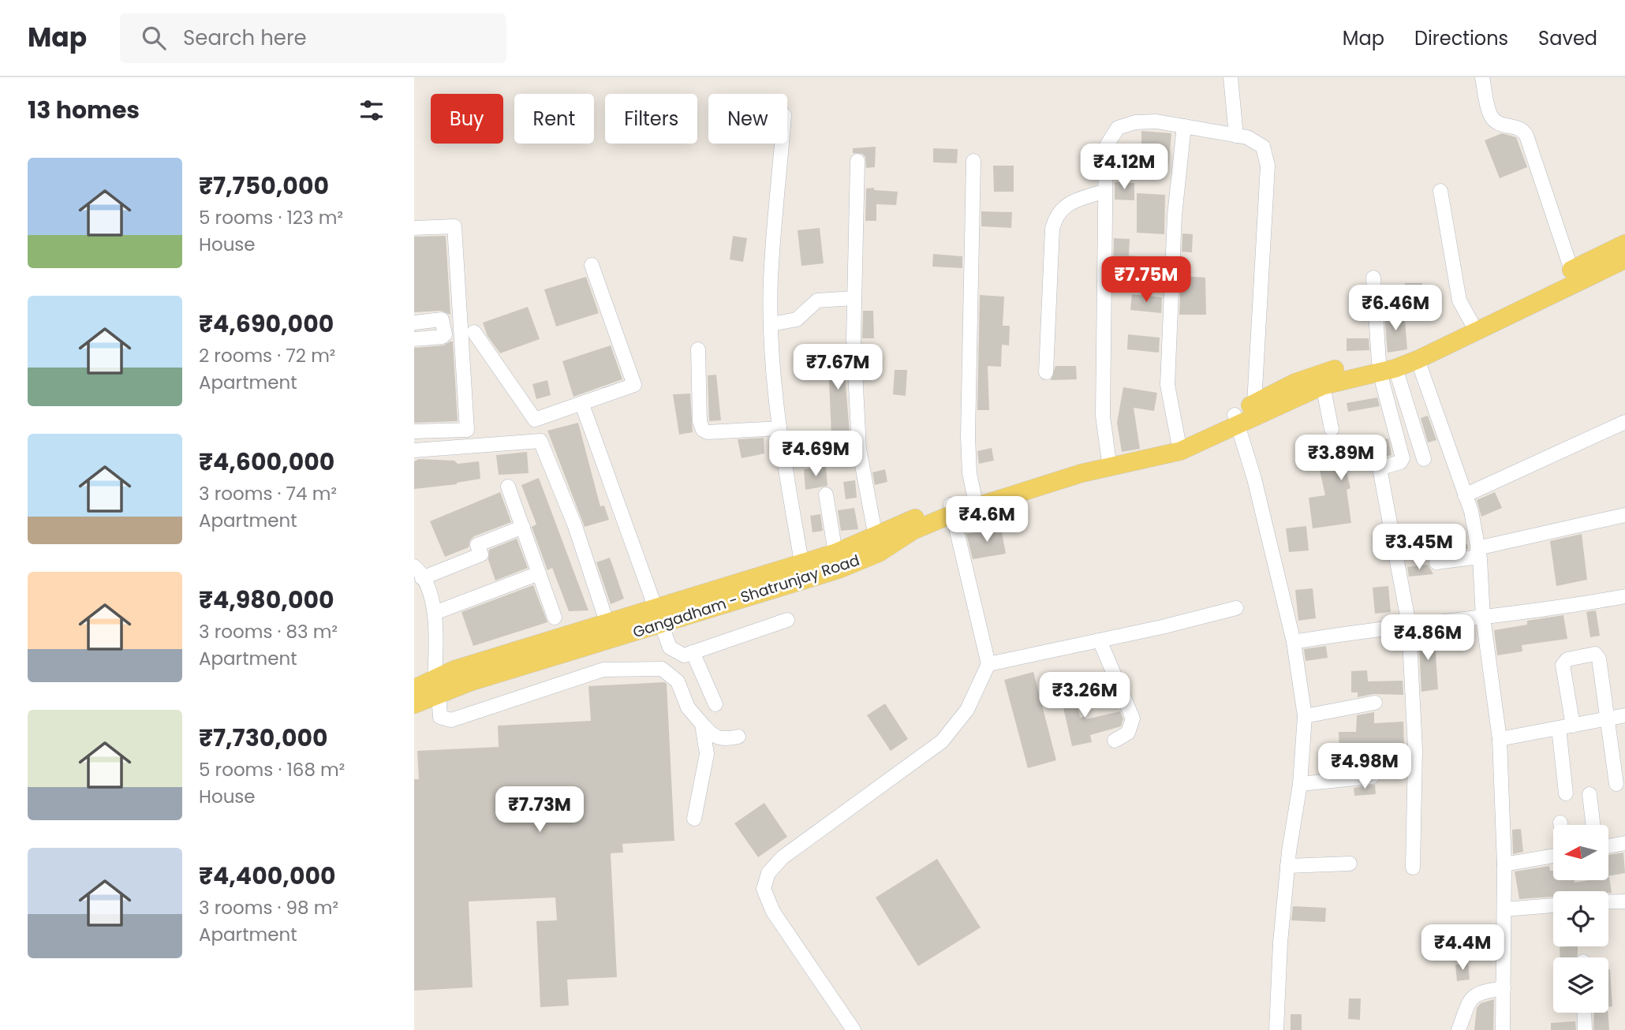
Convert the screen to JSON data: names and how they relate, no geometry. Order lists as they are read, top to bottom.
{
  "streets": {
    "main road": ["Gangadham - Shatrunjay Road"]
  },
  "north": "left",
  "page": {
    "header": "Map",
    "search": "Search here",
    "nav": ["Map", "Directions", "Saved"],
    "heading": "13 homes",
    "chip": [
      "Buy",
      "Rent",
      "Filters",
      "New"
    ],
    "list": [
      {
        "name": "₹7,750,000",
        "note": "5 rooms · 123 m² · House"
      },
      {
        "name": "₹4,690,000",
        "note": "2 rooms · 72 m² · Apartment"
      },
      {
        "name": "₹4,600,000",
        "note": "3 rooms · 74 m² · Apartment"
      },
      {
        "name": "₹4,980,000",
        "note": "3 rooms · 83 m² · Apartment"
      },
      {
        "name": "₹7,730,000",
        "note": "5 rooms · 168 m² · House"
      },
      {
        "name": "₹4,400,000",
        "note": "3 rooms · 98 m² · Apartment"
      }
    ],
    "price": [
      "₹4.12M",
      "₹7.75M",
      "₹6.46M",
      "₹7.67M",
      "₹4.69M",
      "₹3.89M",
      "₹4.6M",
      "₹3.45M",
      "₹4.86M",
      "₹3.26M",
      "₹4.98M",
      "₹7.73M",
      "₹4.4M"
    ]
  }
}
